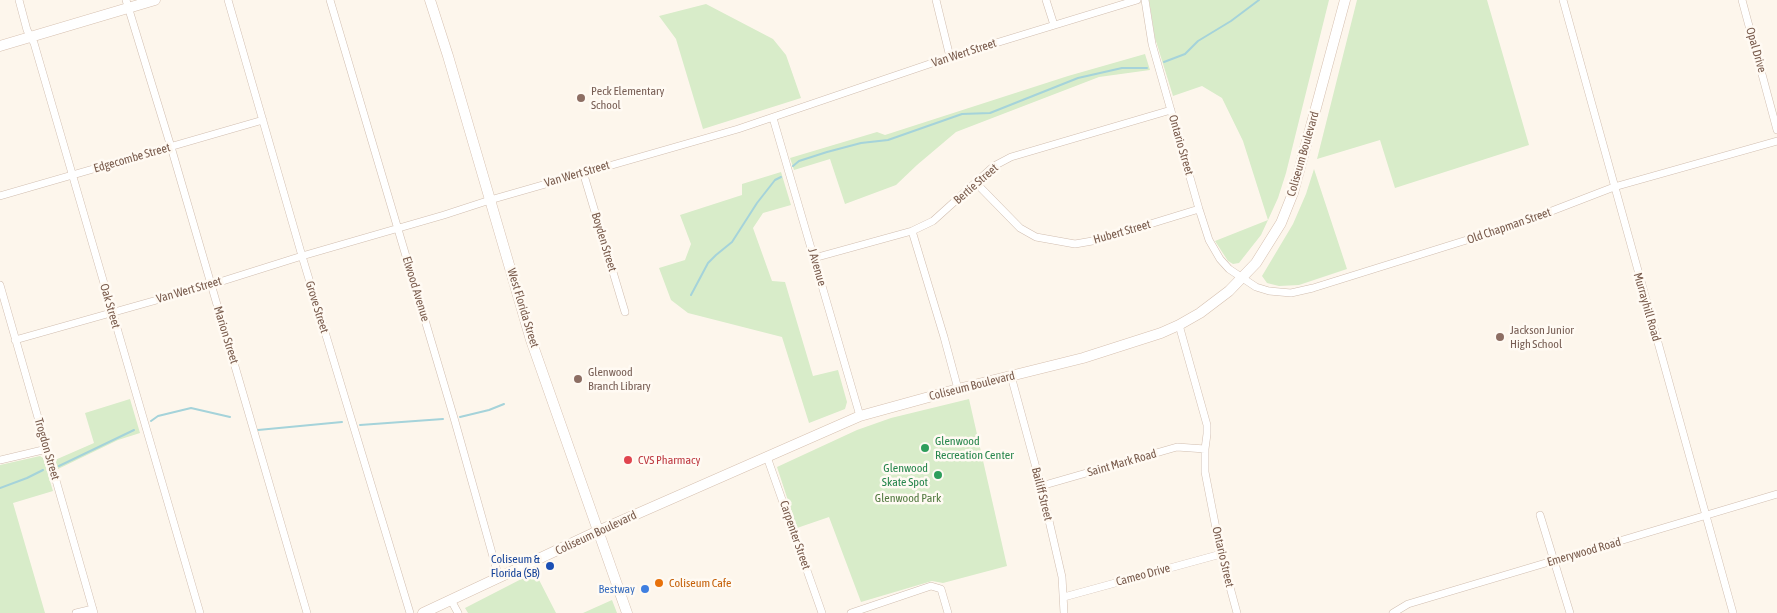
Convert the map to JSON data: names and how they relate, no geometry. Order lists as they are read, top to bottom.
{
  "streets": {
    "main road": ["Coliseum Boulevard", "West Florida Street"],
    "street": [
      "Opal Drive",
      "Van Wert Street",
      "Ontario Street",
      "Edgecombe Street",
      "Bertie Street",
      "Old Chapman Street",
      "Hubert Street",
      "Boyden Street",
      "J Avenue",
      "Elwood Avenue",
      "Oak Street",
      "Grove Street",
      "Murrayhill Road",
      "Marion Street",
      "Trogdon Street",
      "Saint Mark Road",
      "Bailiff Street",
      "Carpenter Street",
      "Emerywood Road",
      "Cameo Drive"
    ]
  },
  "crossings": [
    ["Van Wert Street", "Boyden Street"],
    ["Van Wert Street", "J Avenue"],
    ["Van Wert Street", "Elwood Avenue"],
    ["Van Wert Street", "Oak Street"],
    ["Van Wert Street", "Grove Street"],
    ["Van Wert Street", "West Florida Street"],
    ["Van Wert Street", "Marion Street"],
    ["Van Wert Street", "Trogdon Street"],
    ["Ontario Street", "Coliseum Boulevard"],
    ["Ontario Street", "Bertie Street"],
    ["Ontario Street", "Old Chapman Street"],
    ["Ontario Street", "Hubert Street"],
    ["Ontario Street", "Saint Mark Road"],
    ["Ontario Street", "Cameo Drive"],
    ["Coliseum Boulevard", "Old Chapman Street"],
    ["Coliseum Boulevard", "J Avenue"],
    ["Coliseum Boulevard", "Elwood Avenue"],
    ["Coliseum Boulevard", "West Florida Street"],
    ["Coliseum Boulevard", "Bailiff Street"],
    ["Coliseum Boulevard", "Carpenter Street"],
    ["Edgecombe Street", "Oak Street"],
    ["Edgecombe Street", "Grove Street"],
    ["Edgecombe Street", "Marion Street"],
    ["Bertie Street", "Hubert Street"],
    ["Bertie Street", "J Avenue"],
    ["Old Chapman Street", "Murrayhill Road"],
    ["Murrayhill Road", "Emerywood Road"],
    ["Saint Mark Road", "Bailiff Street"],
    ["Bailiff Street", "Cameo Drive"]
  ],
  "parks": ["Glenwood Park"],
  "places": [
    "Peck Elementary School",
    "Jackson Junior High School",
    "Glenwood Branch Library",
    "Glenwood Recreation Center",
    "CVS Pharmacy",
    "Glenwood Skate Spot",
    "Coliseum & Florida (SB)",
    "Coliseum Cafe",
    "Bestway"
  ]
}
